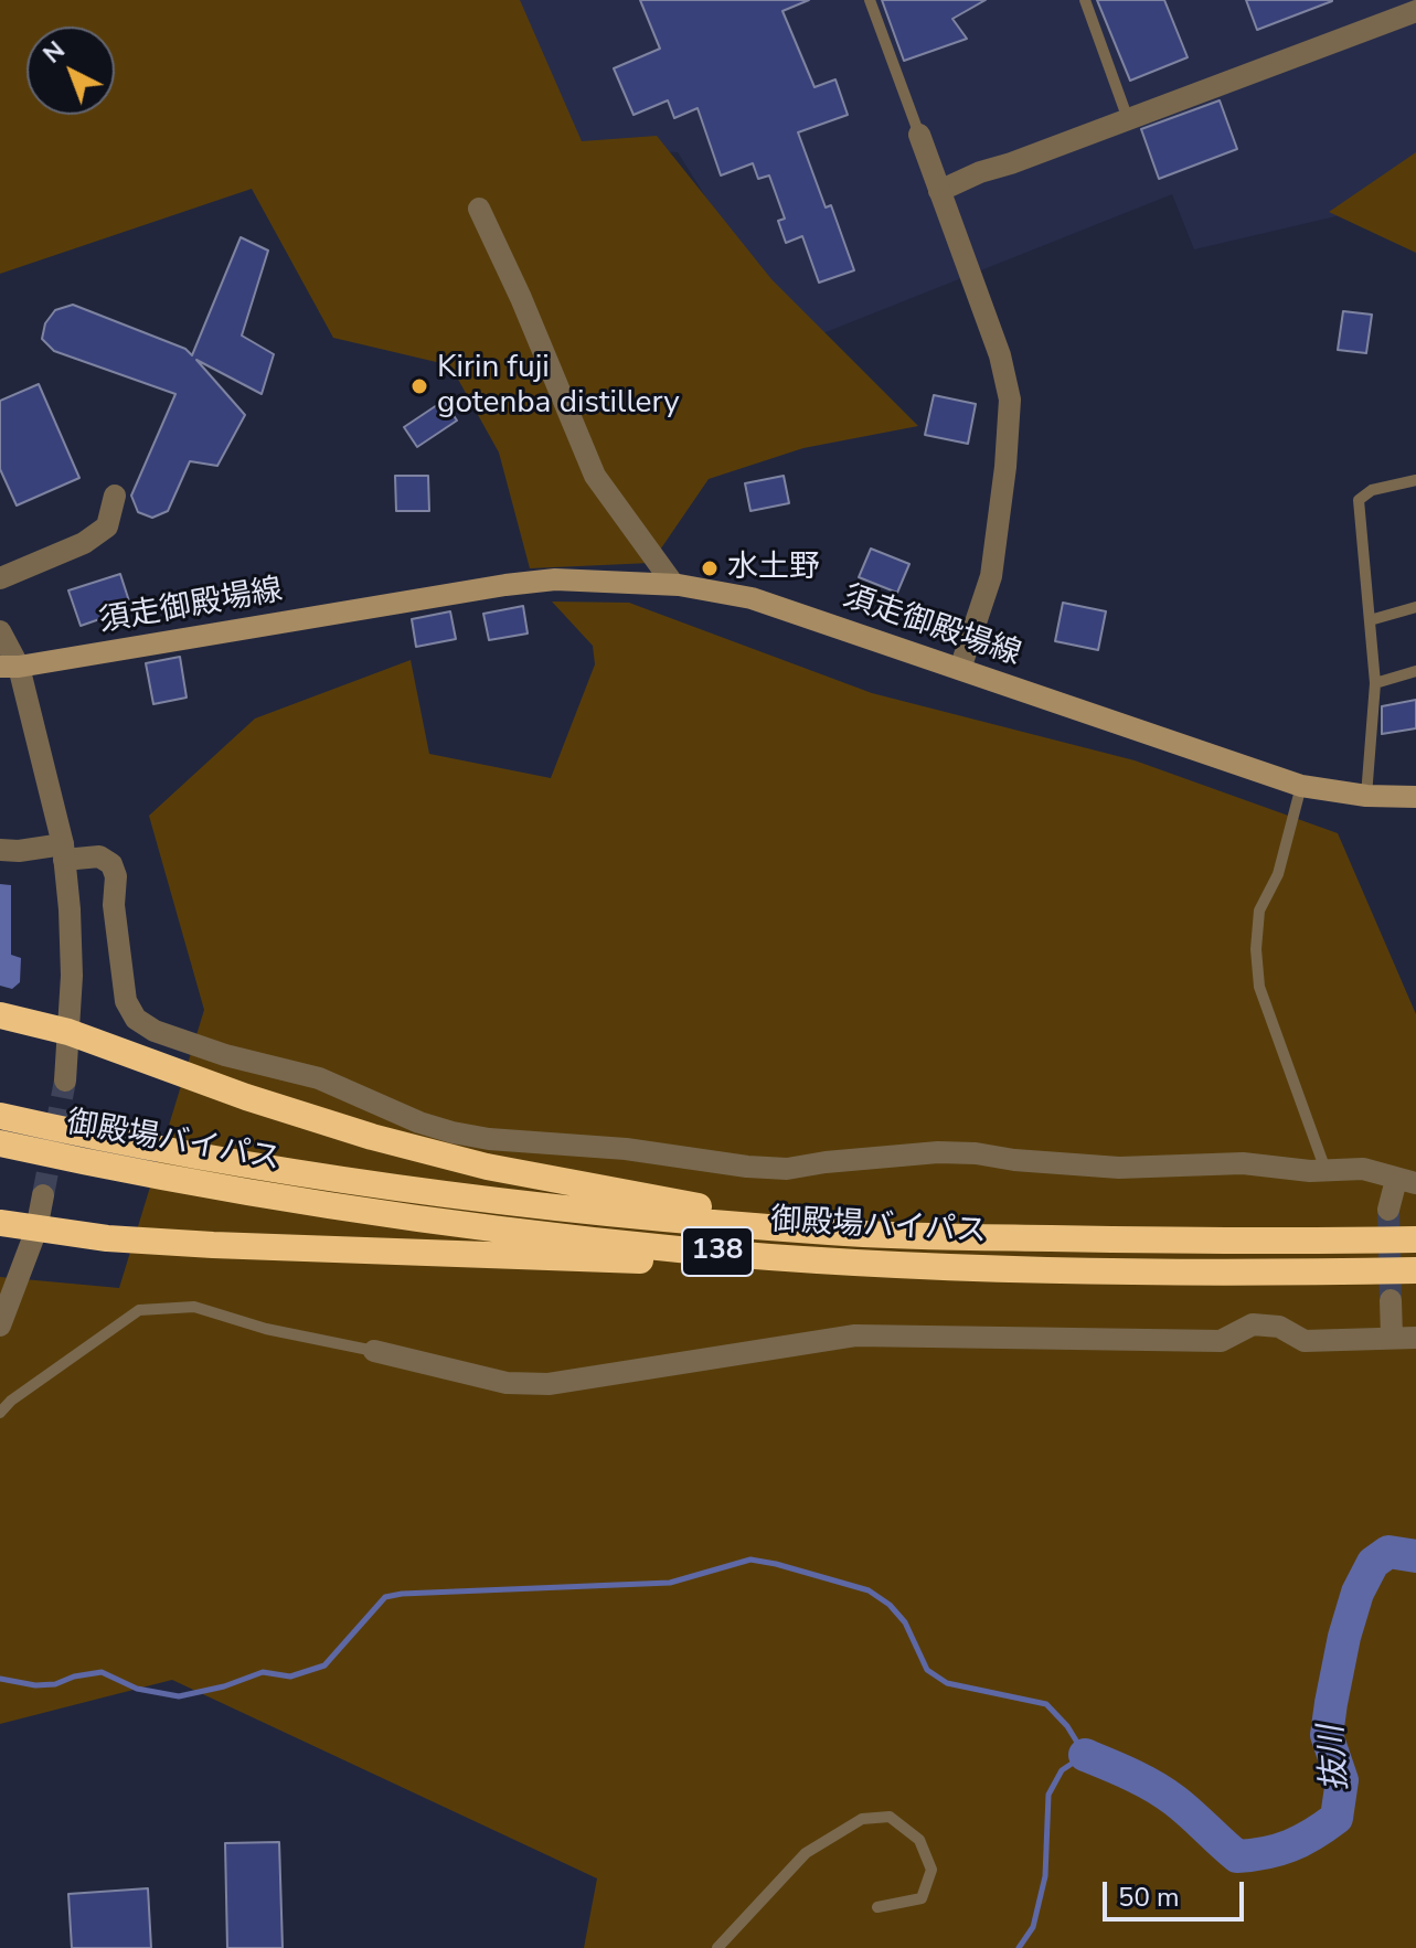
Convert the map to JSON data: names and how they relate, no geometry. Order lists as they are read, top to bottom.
{
  "streets": {
    "highway": ["御殿場バイパス", "138"],
    "main road": ["須走御殿場線"]
  },
  "water": ["抜川"],
  "places": ["Kirin fuji gotenba distillery", "水土野"],
  "scale_bar": "50 m",
  "north": "top left"
}
